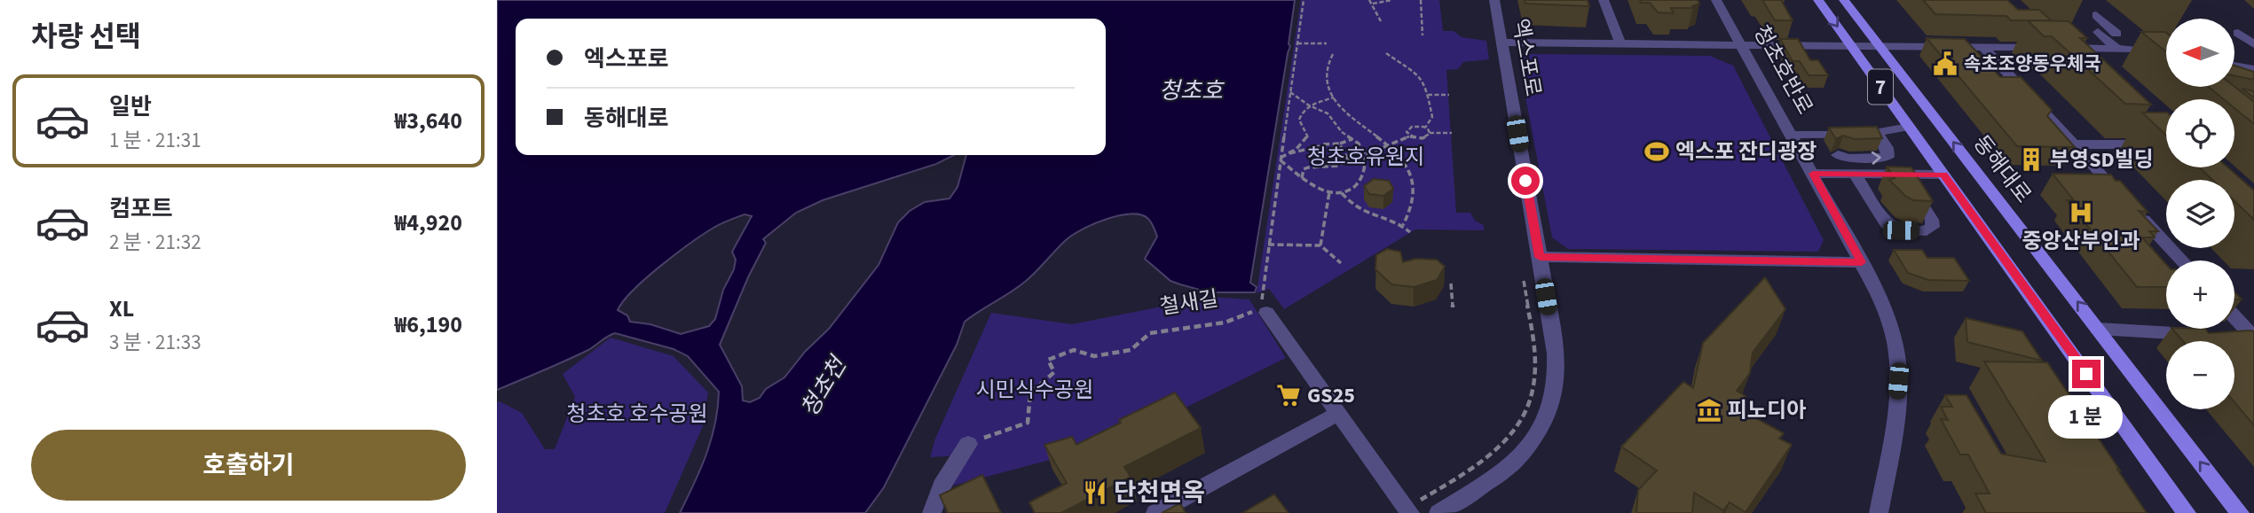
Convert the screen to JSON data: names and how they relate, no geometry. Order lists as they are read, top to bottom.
{
  "streets": {
    "main road": ["7", "동해대로"],
    "street": ["엑스포로", "청초호반로"],
    "path": ["철새길"]
  },
  "water": ["청초호", "청초천"],
  "parks": ["청초호유원지", "시민식수공원", "청초호 호수공원"],
  "places": {
    "public building": ["속초조양동우체국"],
    "sports": ["엑스포 잔디광장"],
    "building": ["부영SD빌딩"],
    "hospital": ["중앙산부인과"],
    "supermarket": ["GS25"],
    "museum": ["피노디아"],
    "restaurant": ["단천면옥"]
  },
  "north": "left",
  "page": {
    "heading": "차량 선택",
    "map_buttons": ["+", "−"],
    "banner": ["엑스포로", "동해대로"],
    "list": [
      {
        "name": "일반",
        "note": "1 분 · 21:31",
        "value": "₩3,640"
      },
      {
        "name": "컴포트",
        "note": "2 분 · 21:32",
        "value": "₩4,920"
      },
      {
        "name": "XL",
        "note": "3 분 · 21:33",
        "value": "₩6,190"
      }
    ],
    "bubble": "1 분",
    "buttons": "호출하기"
  }
}
